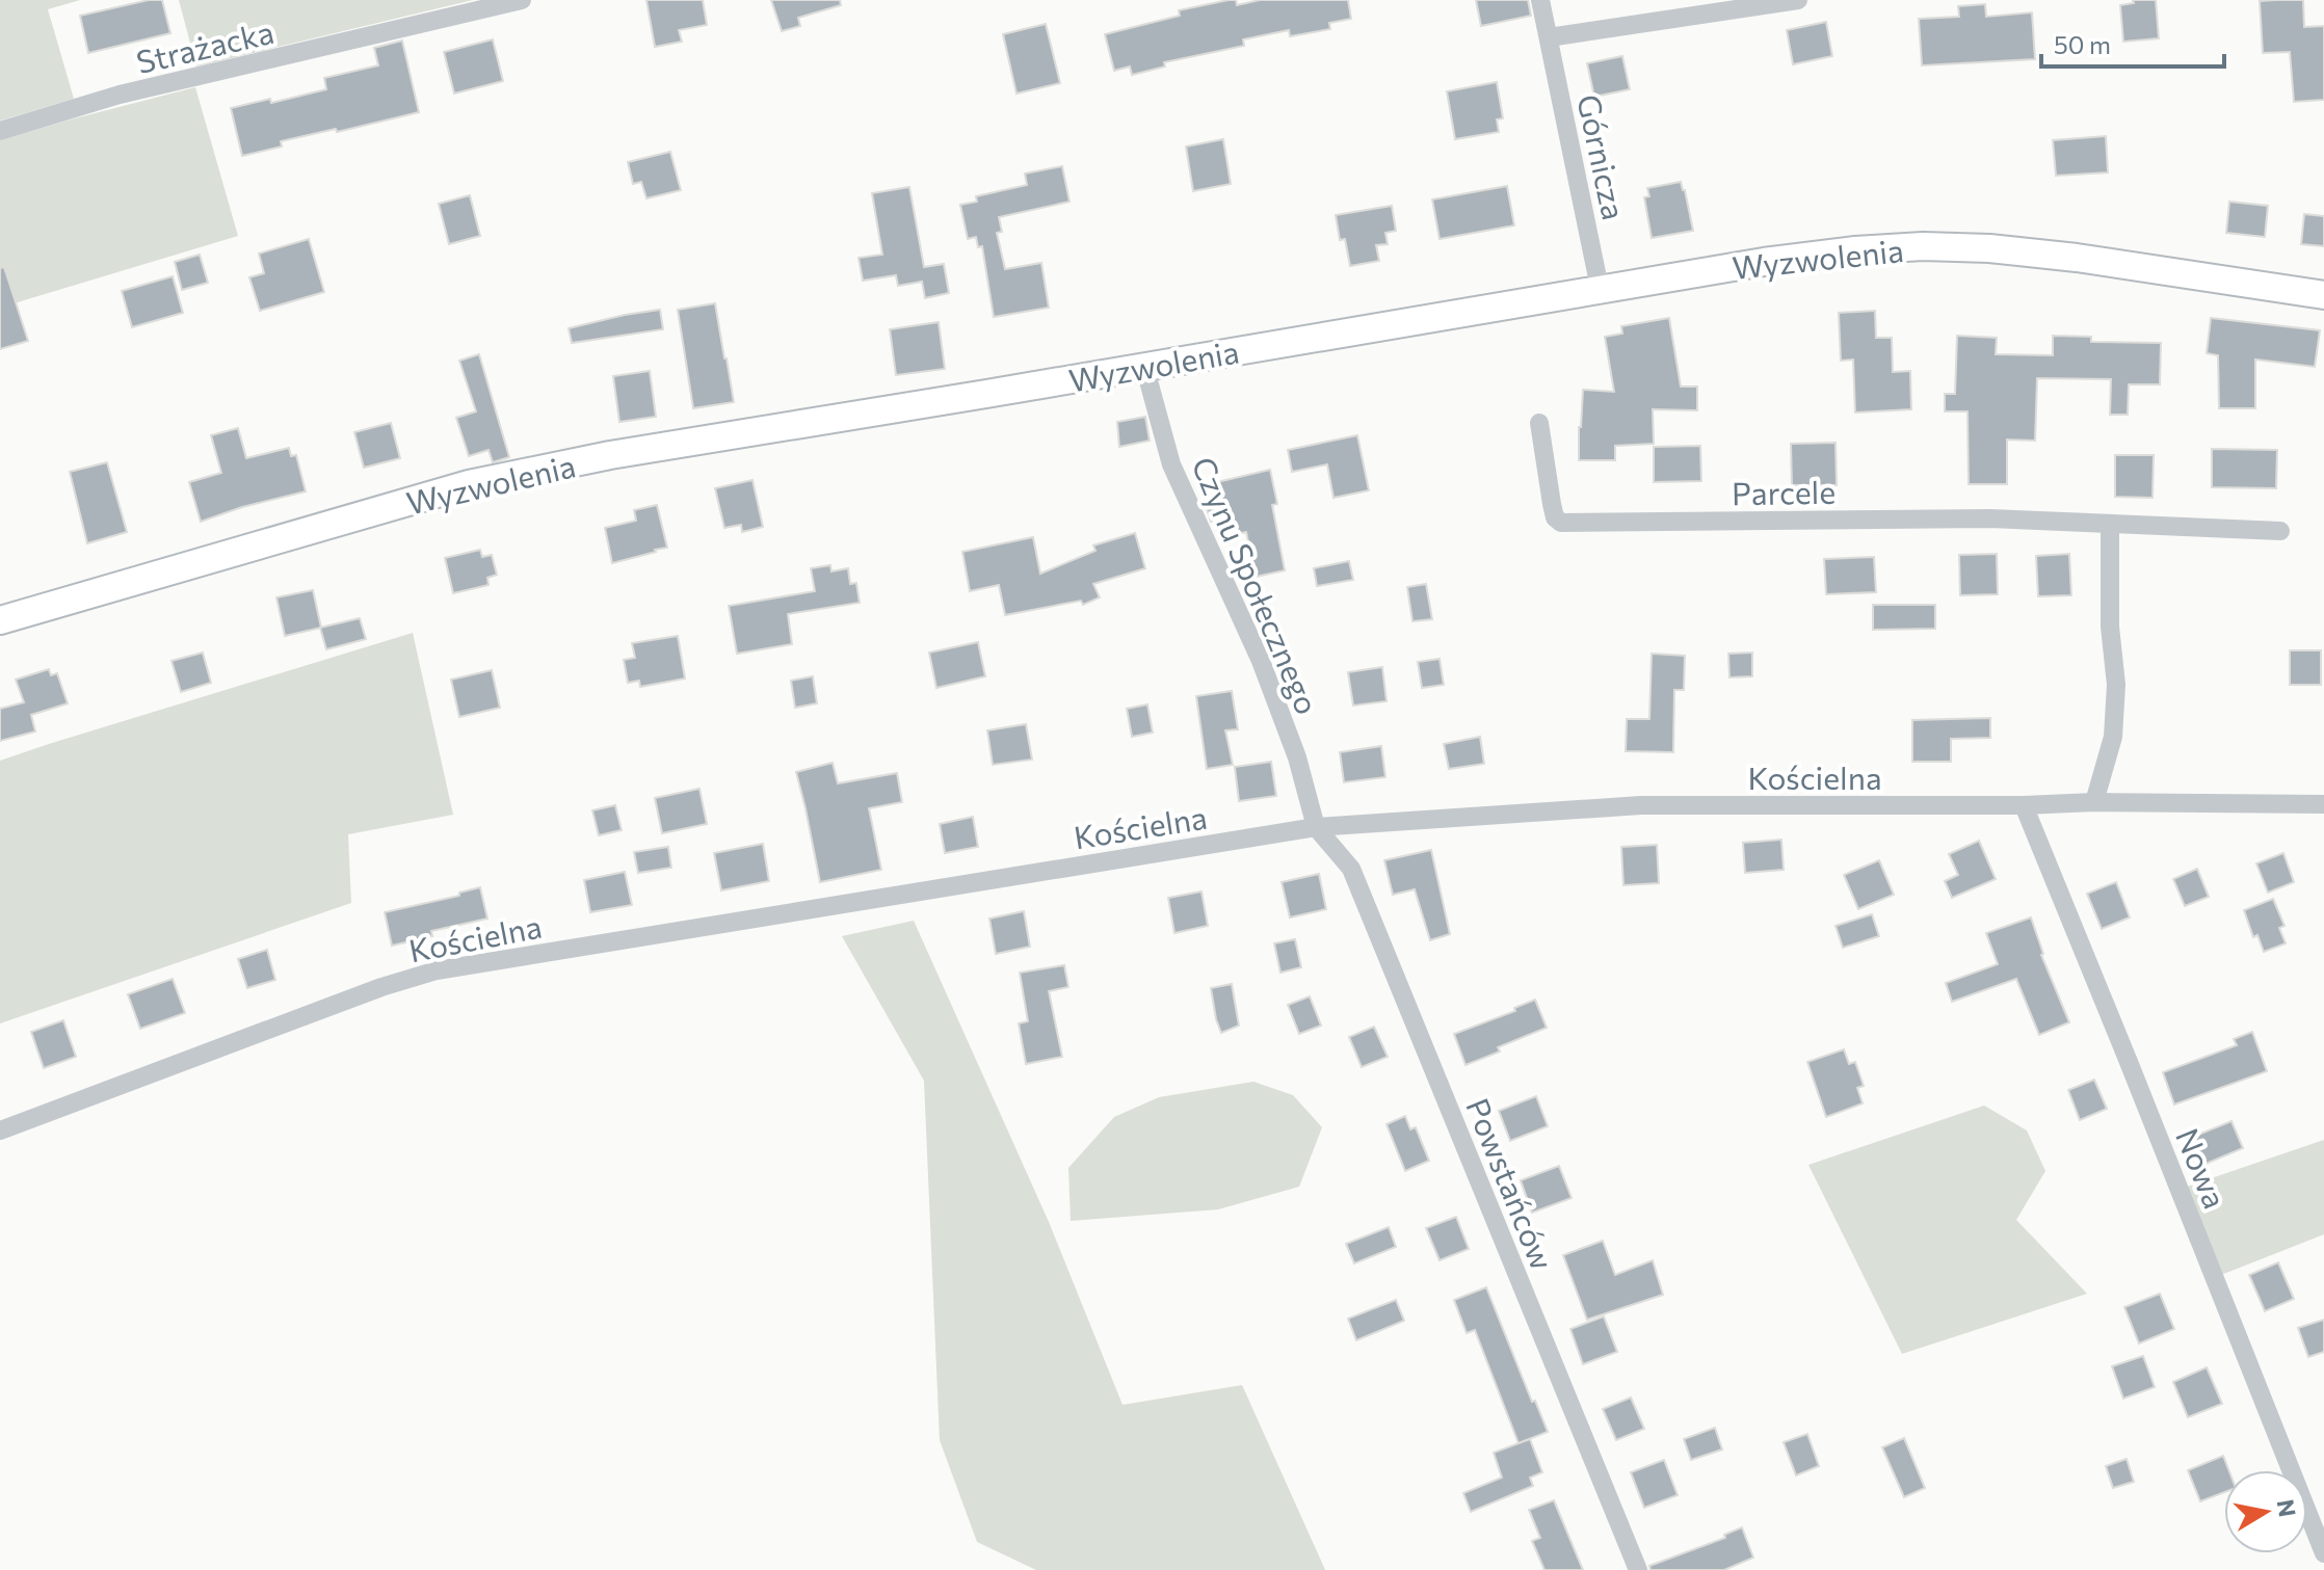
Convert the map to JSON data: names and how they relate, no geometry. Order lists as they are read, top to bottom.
{
  "streets": {
    "main road": ["Wyzwolenia"],
    "street": [
      "Strażacka",
      "Górnicza",
      "Parcele",
      "Czynu Społecznego",
      "Kościelna",
      "Nowa",
      "Powstańców"
    ]
  },
  "crossings": [
    ["Górnicza", "Wyzwolenia"],
    ["Wyzwolenia", "Czynu Społecznego"],
    ["Czynu Społecznego", "Kościelna"],
    ["Czynu Społecznego", "Powstańców"],
    ["Kościelna", "Nowa"],
    ["Kościelna", "Powstańców"]
  ],
  "scale_bar": "50 m",
  "north": "right"
}
